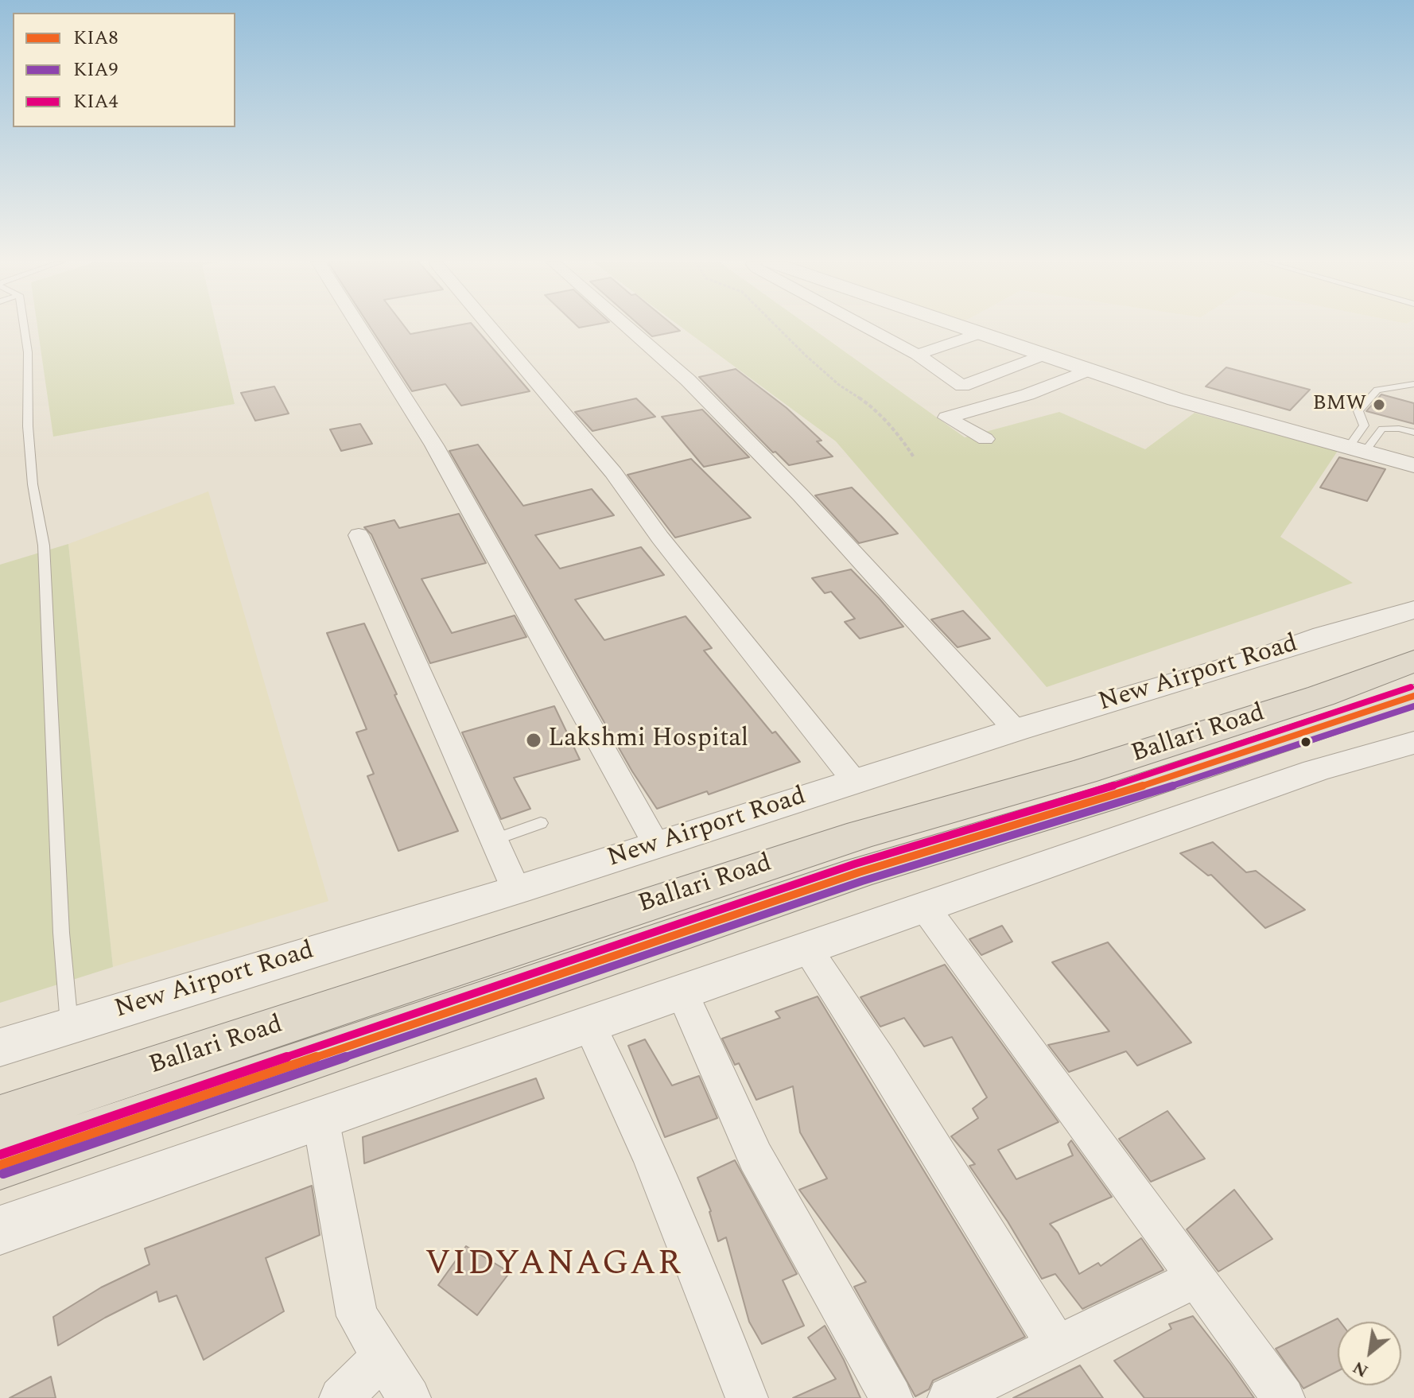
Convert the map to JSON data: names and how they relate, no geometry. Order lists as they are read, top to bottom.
{
  "streets": {
    "highway": ["Ballari Road"],
    "street": ["New Airport Road"]
  },
  "districts": ["VIDYANAGAR"],
  "places": ["BMW", "Lakshmi Hospital"],
  "lines": ["transit line KIA4", "transit line KIA8", "transit line KIA9"],
  "legend": ["KIA8", "KIA9", "KIA4"],
  "north": "bottom left"
}
